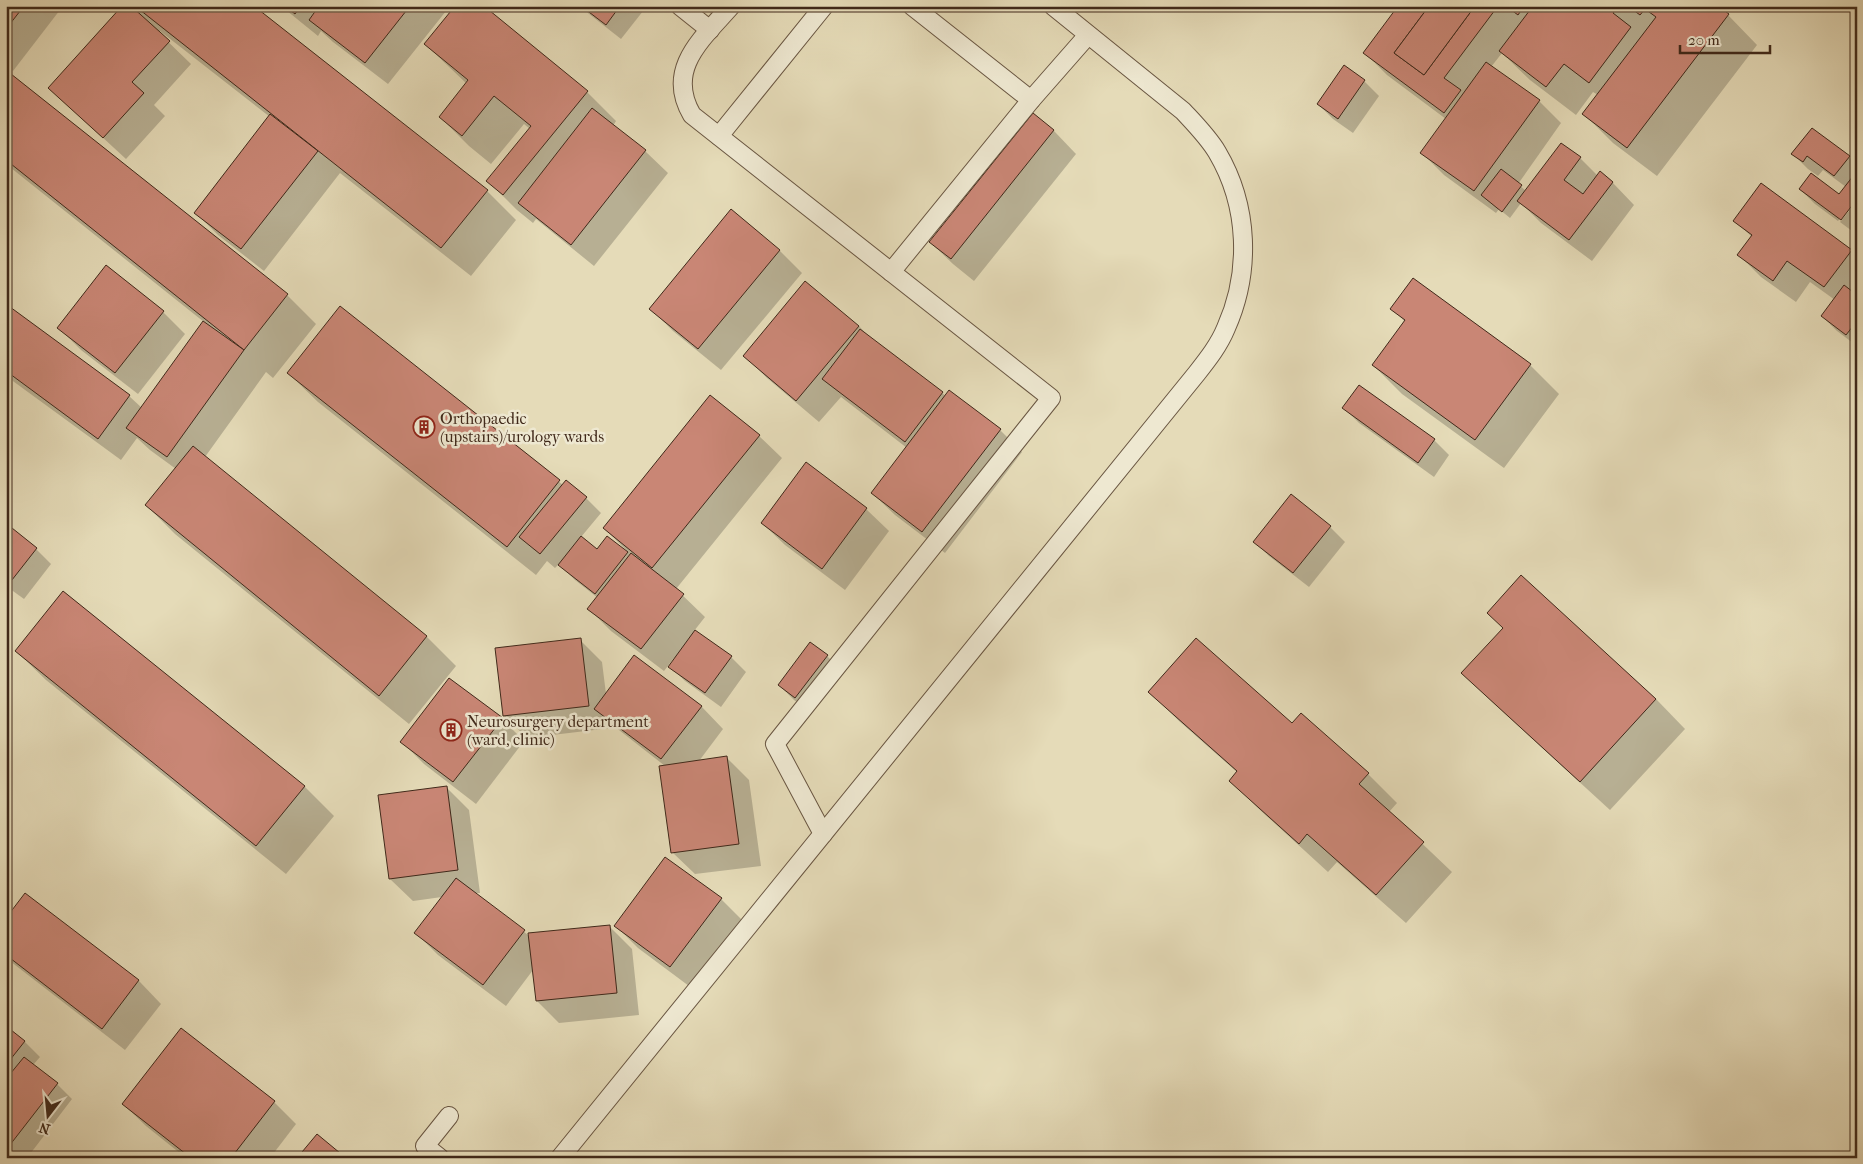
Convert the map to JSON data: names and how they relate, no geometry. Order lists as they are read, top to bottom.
{
  "places": {
    "building": ["Orthopaedic (upstairs)/urology wards", "Neurosurgery department (ward, clinic)"]
  },
  "scale_bar": "20 m",
  "north": "bottom"
}
